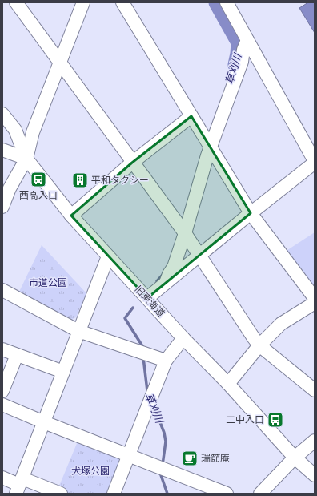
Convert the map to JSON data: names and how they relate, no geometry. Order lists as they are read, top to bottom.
{
  "streets": {
    "street": ["旧東海道"]
  },
  "water": ["草刈川"],
  "parks": ["市道公園", "犬塚公園"],
  "places": {
    "bus stop": ["西高入口", "二中入口"],
    "building": ["平和タクシー"],
    "cafe": ["瑞節庵"]
  }
}
